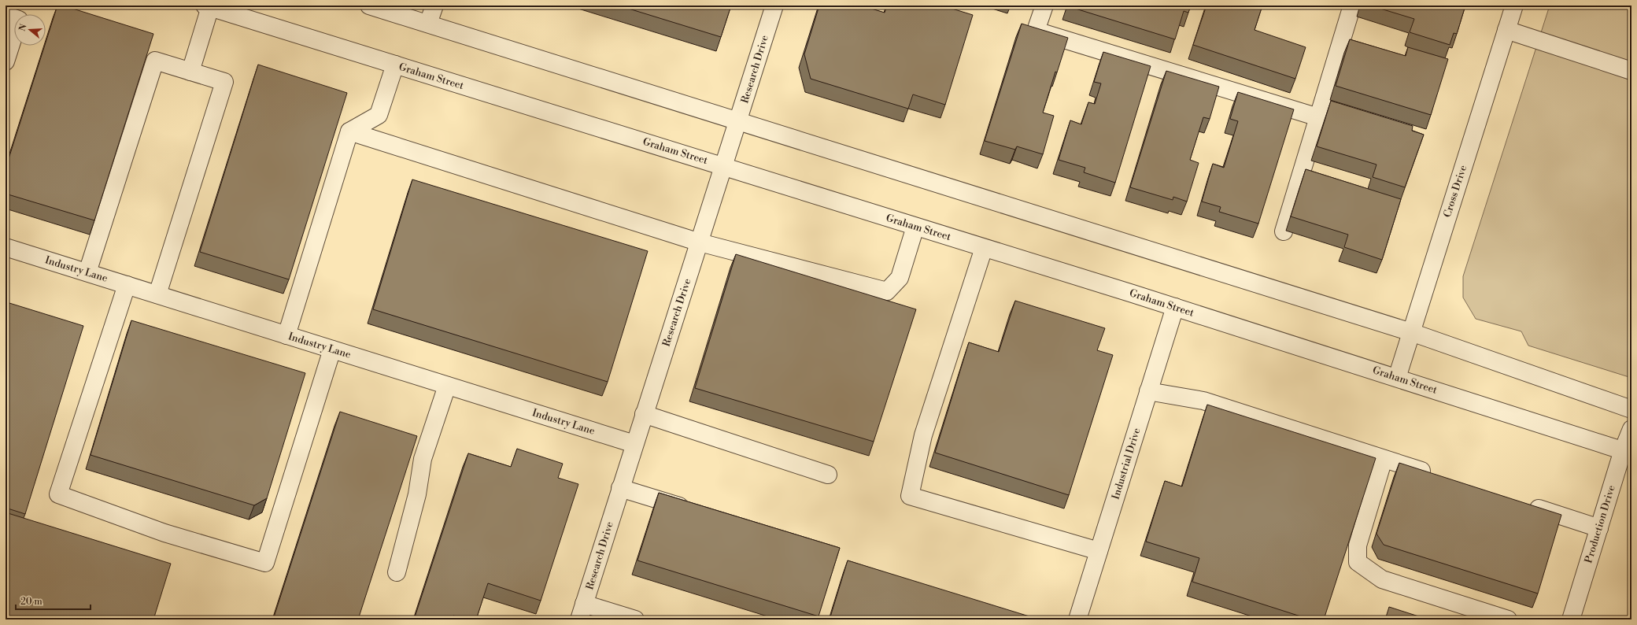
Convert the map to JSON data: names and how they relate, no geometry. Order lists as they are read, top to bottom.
{
  "streets": {
    "street": [
      "Research Drive",
      "Graham Street",
      "Cross Drive",
      "Industry Lane",
      "Industrial Drive",
      "Production Drive"
    ]
  },
  "crossings": [
    ["Research Drive", "Graham Street"],
    ["Research Drive", "Industry Lane"],
    ["Graham Street", "Cross Drive"],
    ["Graham Street", "Industrial Drive"],
    ["Graham Street", "Production Drive"]
  ],
  "scale_bar": "20 m",
  "north": "left"
}
